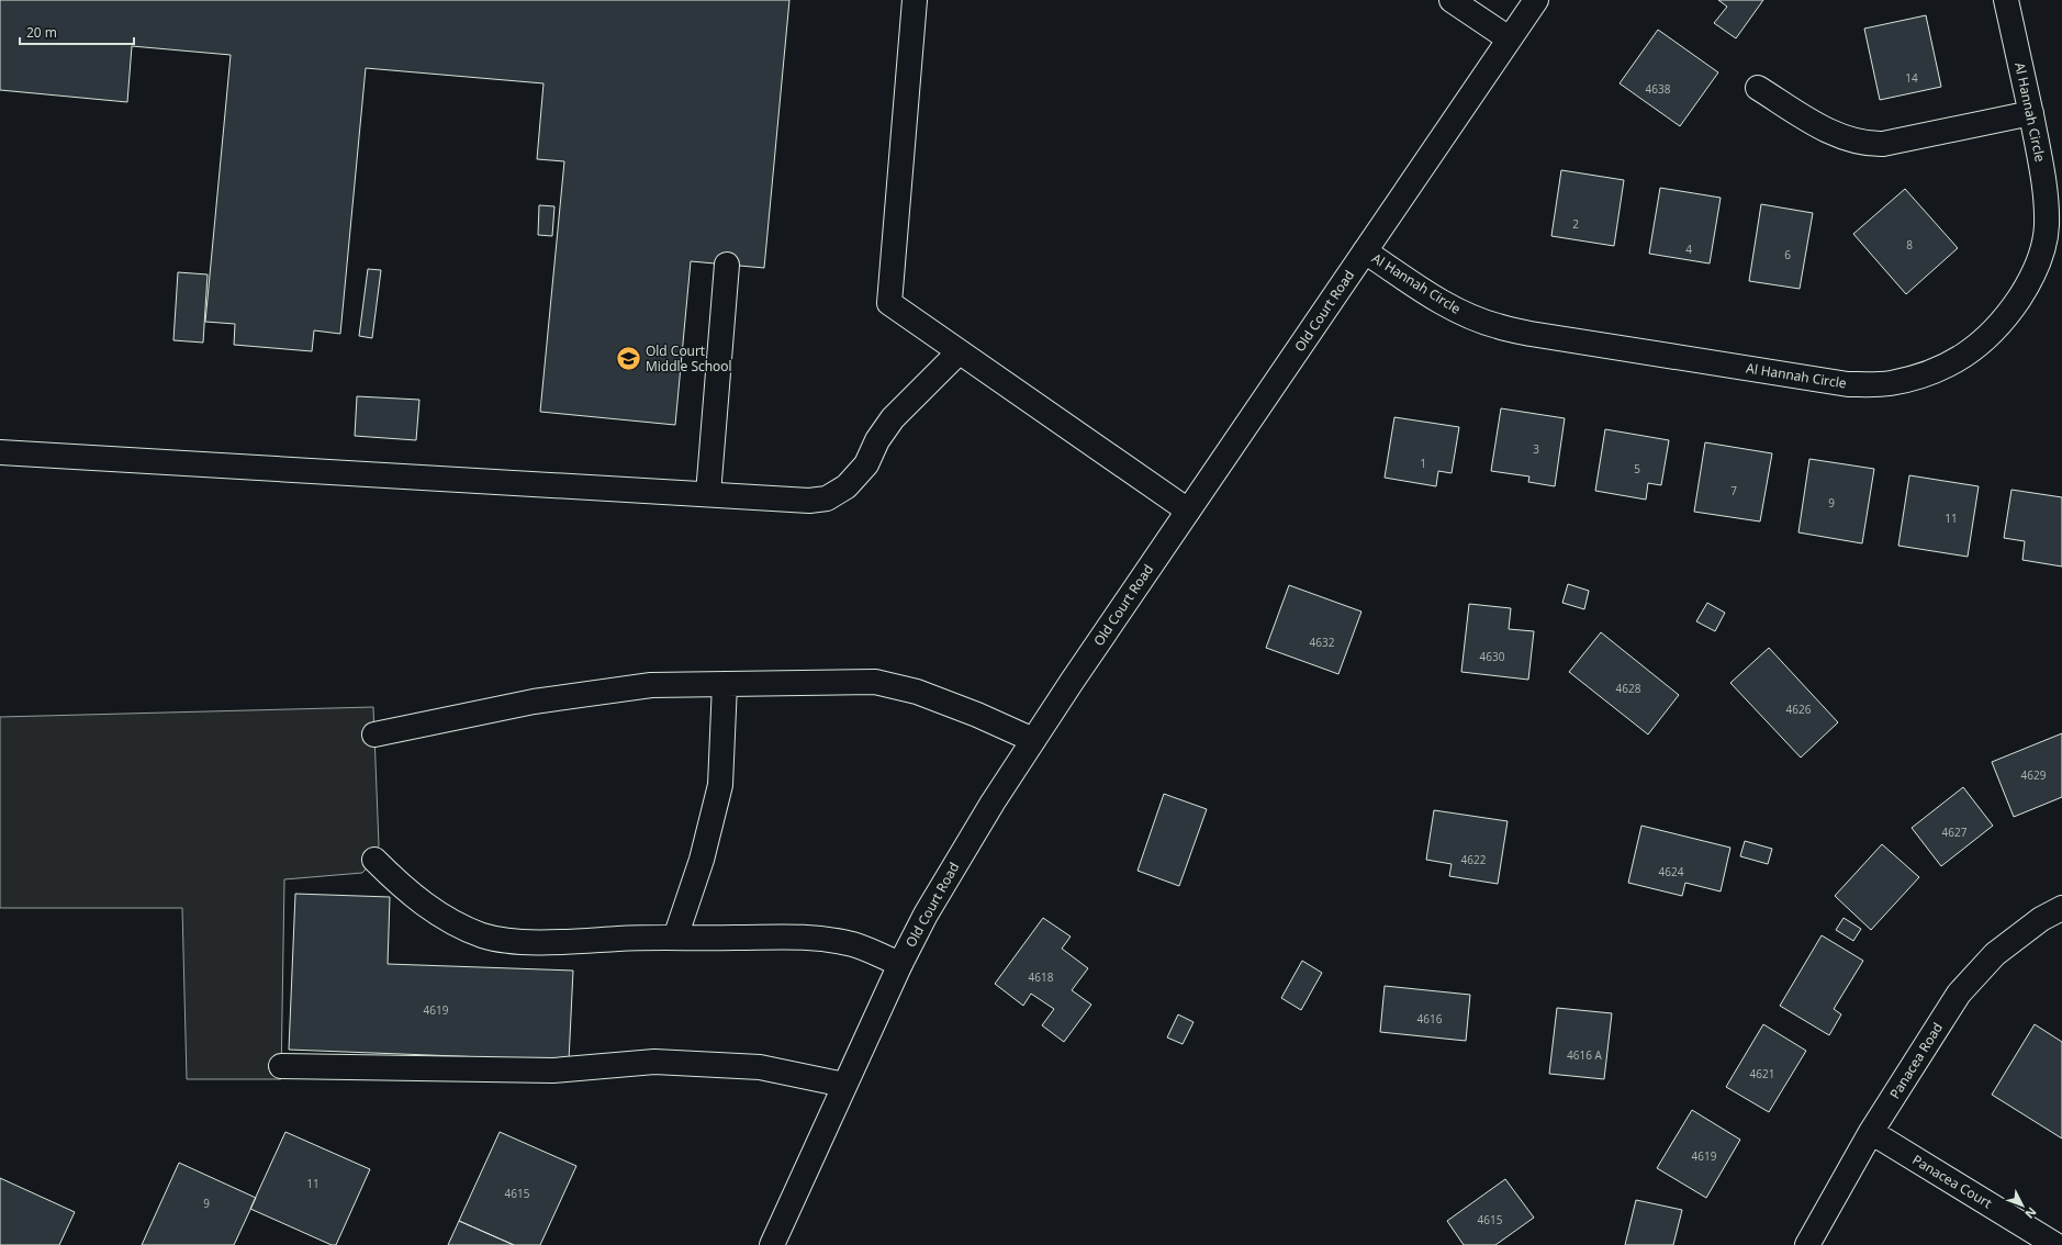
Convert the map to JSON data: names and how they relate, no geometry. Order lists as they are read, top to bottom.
{
  "streets": {
    "street": [
      "Al Hannah Circle",
      "Old Court Road",
      "Panacea Road",
      "Panacea Court"
    ]
  },
  "crossings": [
    ["Al Hannah Circle", "Old Court Road"],
    ["Panacea Road", "Panacea Court"]
  ],
  "places": {
    "school or university": ["Old Court Middle School"]
  },
  "house_numbers": [
    "14",
    "4638",
    "2",
    "8",
    "4",
    "6",
    "3",
    "1",
    "5",
    "7",
    "9",
    "11",
    "4632",
    "4630",
    "4628",
    "4626",
    "4629",
    "4627",
    "4622",
    "4624",
    "4618",
    "4619",
    "4616",
    "4616 A",
    "4621",
    "4619",
    "11",
    "4615",
    "9",
    "4615"
  ],
  "scale_bar": "20 m",
  "north": "bottom right"
}
